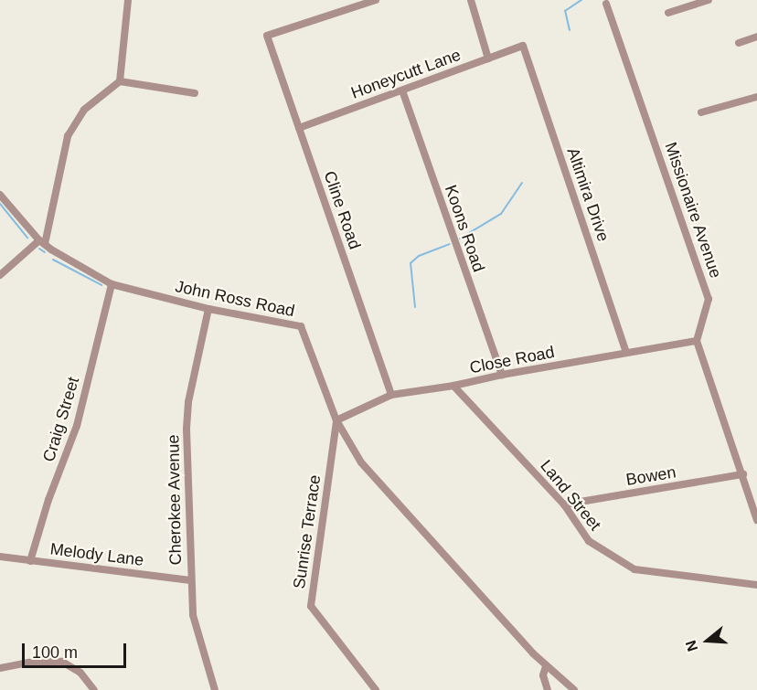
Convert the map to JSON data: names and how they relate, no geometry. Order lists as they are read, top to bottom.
{
  "streets": {
    "street": [
      "Honeycutt Lane",
      "Altimira Drive",
      "Cline Road",
      "Missionaire Avenue",
      "Koons Road",
      "John Ross Road",
      "Close Road",
      "Craig Street",
      "Bowen",
      "Land Street",
      "Cherokee Avenue",
      "Sunrise Terrace",
      "Melody Lane"
    ]
  },
  "crossings": [
    ["Honeycutt Lane", "Altimira Drive"],
    ["Honeycutt Lane", "Cline Road"],
    ["Honeycutt Lane", "Koons Road"],
    ["Altimira Drive", "Close Road"],
    ["Cline Road", "Close Road"],
    ["Missionaire Avenue", "Close Road"],
    ["Koons Road", "Close Road"],
    ["John Ross Road", "Close Road"],
    ["John Ross Road", "Craig Street"],
    ["John Ross Road", "Cherokee Avenue"],
    ["John Ross Road", "Sunrise Terrace"],
    ["Close Road", "Land Street"],
    ["Close Road", "Sunrise Terrace"],
    ["Craig Street", "Melody Lane"],
    ["Bowen", "Land Street"],
    ["Cherokee Avenue", "Melody Lane"]
  ],
  "scale_bar": "100 m",
  "north": "left"
}
